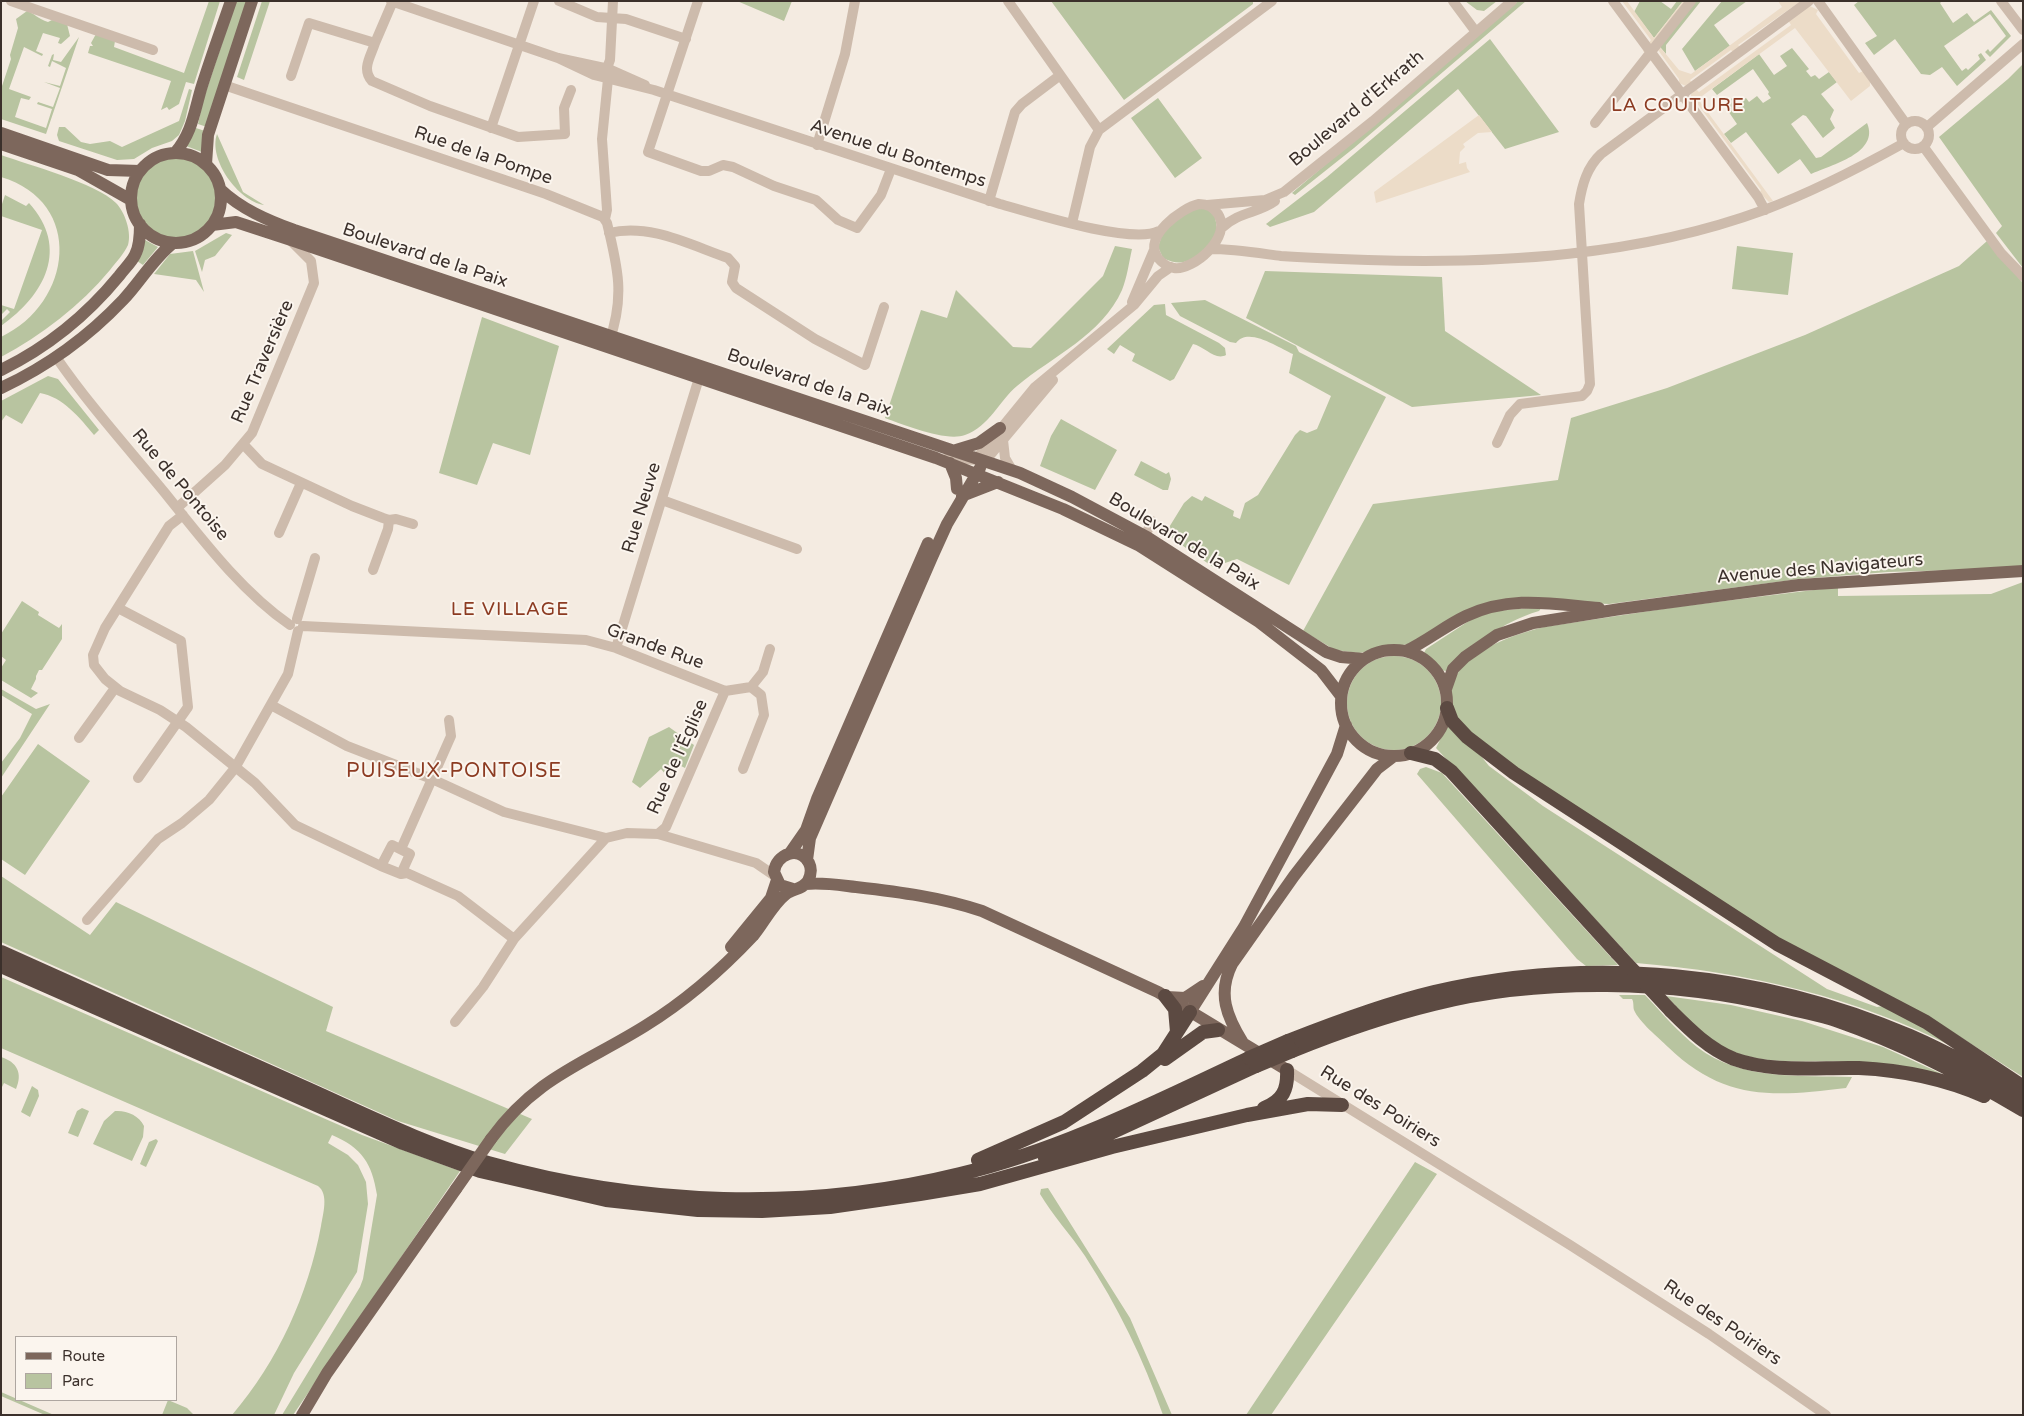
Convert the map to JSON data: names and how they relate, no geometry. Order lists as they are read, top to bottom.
{
  "streets": {
    "main road": ["Boulevard de la Paix", "Avenue des Navigateurs", "Rue des Poiriers"],
    "street": [
      "Boulevard d'Erkrath",
      "Avenue du Bontemps",
      "Rue de la Pompe",
      "Rue Traversière",
      "Rue de Pontoise",
      "Rue Neuve",
      "Grande Rue",
      "Rue de l'Église"
    ]
  },
  "crossings": [
    ["Boulevard d'Erkrath", "Avenue du Bontemps"],
    ["Boulevard de la Paix", "Rue Traversière"],
    ["Boulevard de la Paix", "Rue Neuve"],
    ["Boulevard de la Paix", "Avenue des Navigateurs"],
    ["Rue Traversière", "Rue de Pontoise"],
    ["Rue de Pontoise", "Grande Rue"],
    ["Rue Neuve", "Grande Rue"],
    ["Grande Rue", "Rue de l'Église"]
  ],
  "districts": ["LA COUTURE", "LE VILLAGE", "PUISEUX-PONTOISE"],
  "legend": ["Route", "Parc"]
}
